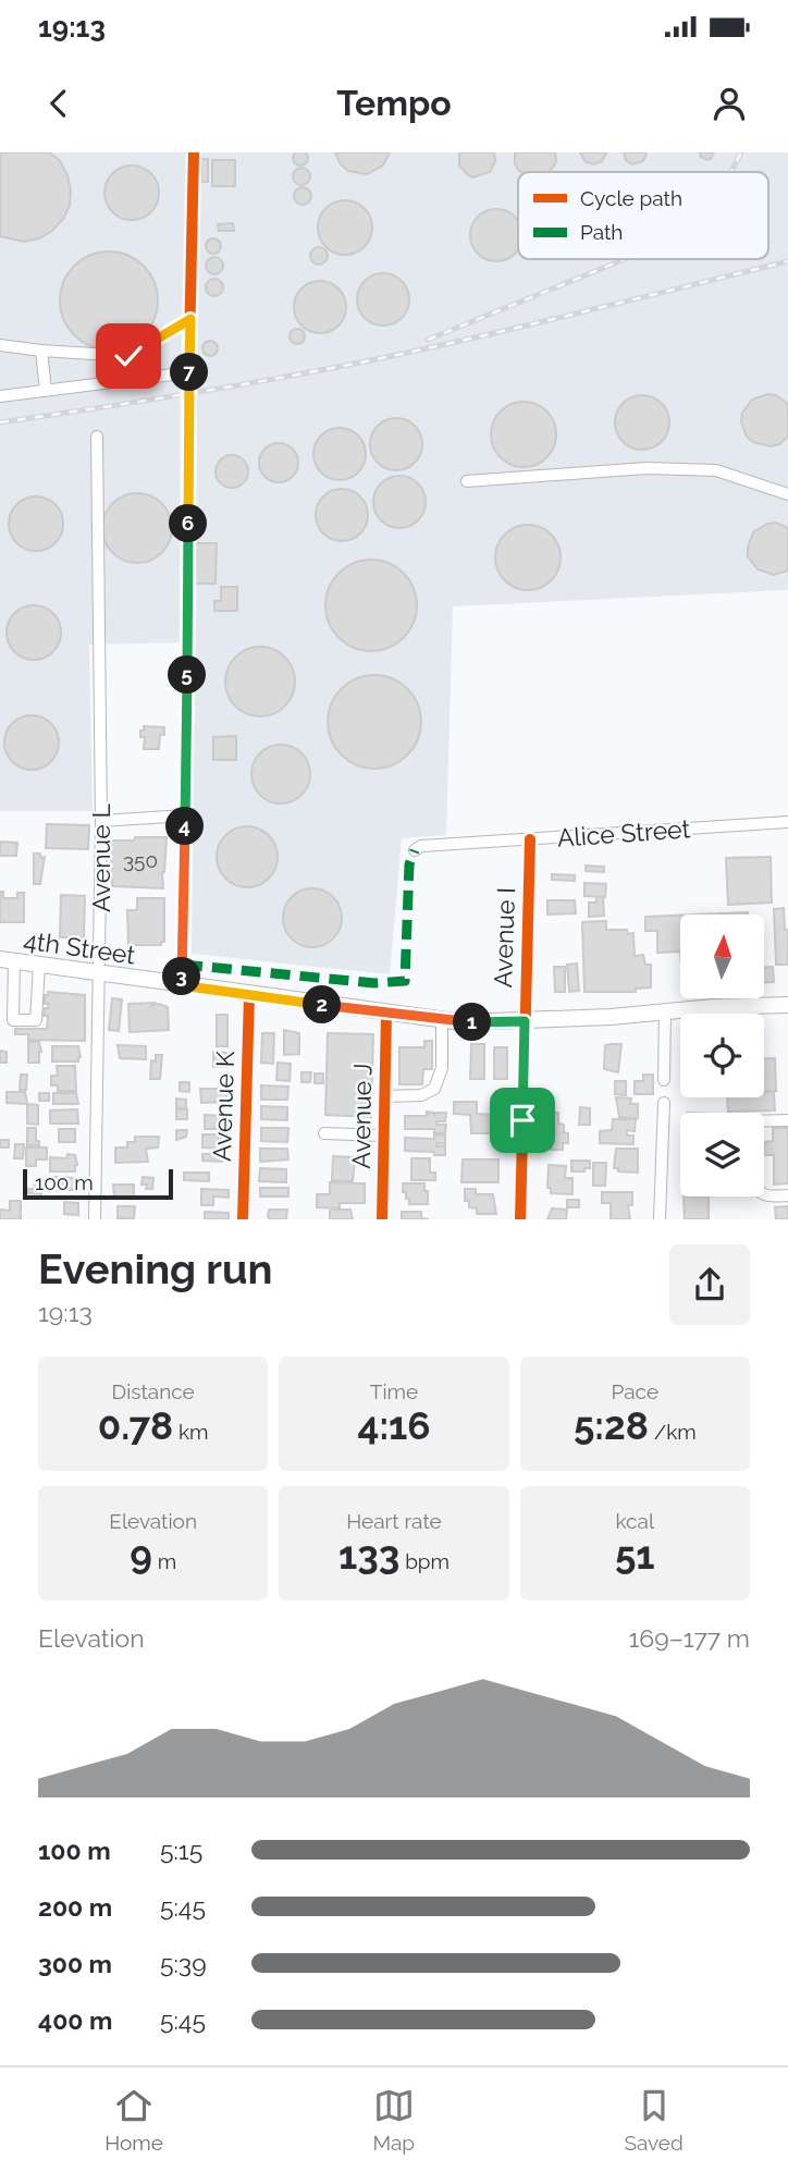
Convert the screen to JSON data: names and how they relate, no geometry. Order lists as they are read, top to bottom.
{
  "streets": {
    "main road": ["4th Street"],
    "street": [
      "Alice Street",
      "Avenue L",
      "Avenue I",
      "Avenue K",
      "Avenue J"
    ]
  },
  "crossings": [
    ["Alice Street", "Avenue I"],
    ["Avenue L", "4th Street"],
    ["Avenue I", "4th Street"],
    ["4th Street", "Avenue K"],
    ["4th Street", "Avenue J"]
  ],
  "house_numbers": ["350"],
  "legend": ["Cycle path", "Path"],
  "scale_bar": "100 m",
  "north": "top",
  "page": {
    "status": "19:13",
    "header": "Tempo",
    "pins": [
      "7",
      "6",
      "5",
      "4",
      "3",
      "2",
      "1"
    ],
    "scale": "100 m",
    "heading": ["Evening run", "19:13"],
    "stats": [
      ["Distance", "0.78 km"],
      ["Time", "4:16"],
      ["Pace", "5:28 /km"],
      ["Elevation", "9 m"],
      ["Heart rate", "133 bpm"],
      ["kcal", "51"]
    ],
    "chart": ["Elevation", "169–177 m"],
    "list": [
      {
        "name": "100 m",
        "note": "5:15"
      },
      {
        "name": "200 m",
        "note": "5:45"
      },
      {
        "name": "300 m",
        "note": "5:39"
      },
      {
        "name": "400 m",
        "note": "5:45"
      }
    ],
    "tabs": ["Home", "Map", "Saved"]
  }
}
